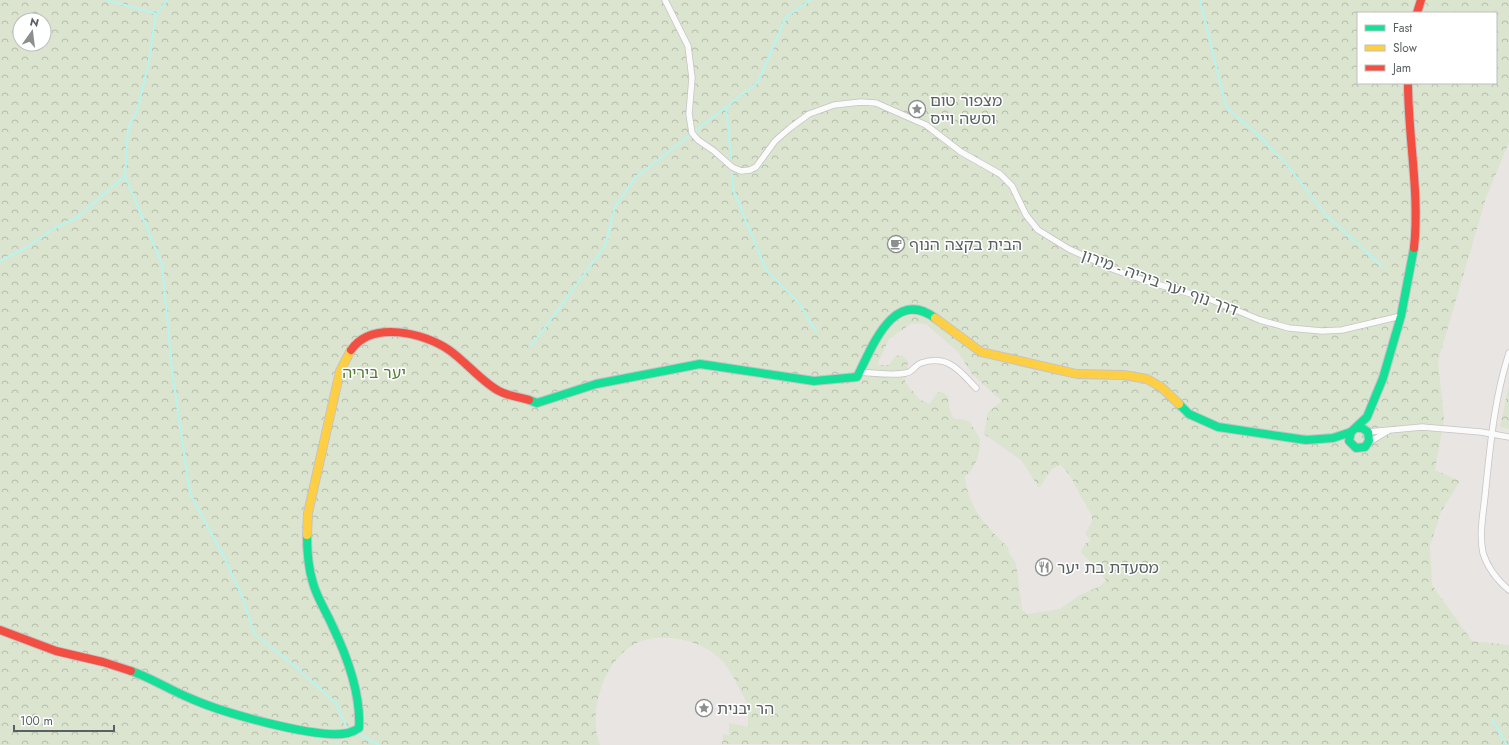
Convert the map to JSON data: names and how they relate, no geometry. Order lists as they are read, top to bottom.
{
  "streets": {
    "street": ["דרך נוף יער ביריה - מירון"]
  },
  "parks": ["יער ביריה"],
  "places": {
    "place": ["מצפור טום וסשה וייס", "הר יבנית"],
    "cafe": ["הבית בקצה הנוף"],
    "restaurant": ["מסעדת בת יער"]
  },
  "legend": ["Fast", "Slow", "Jam"],
  "scale_bar": "100 m",
  "north": "top"
}
